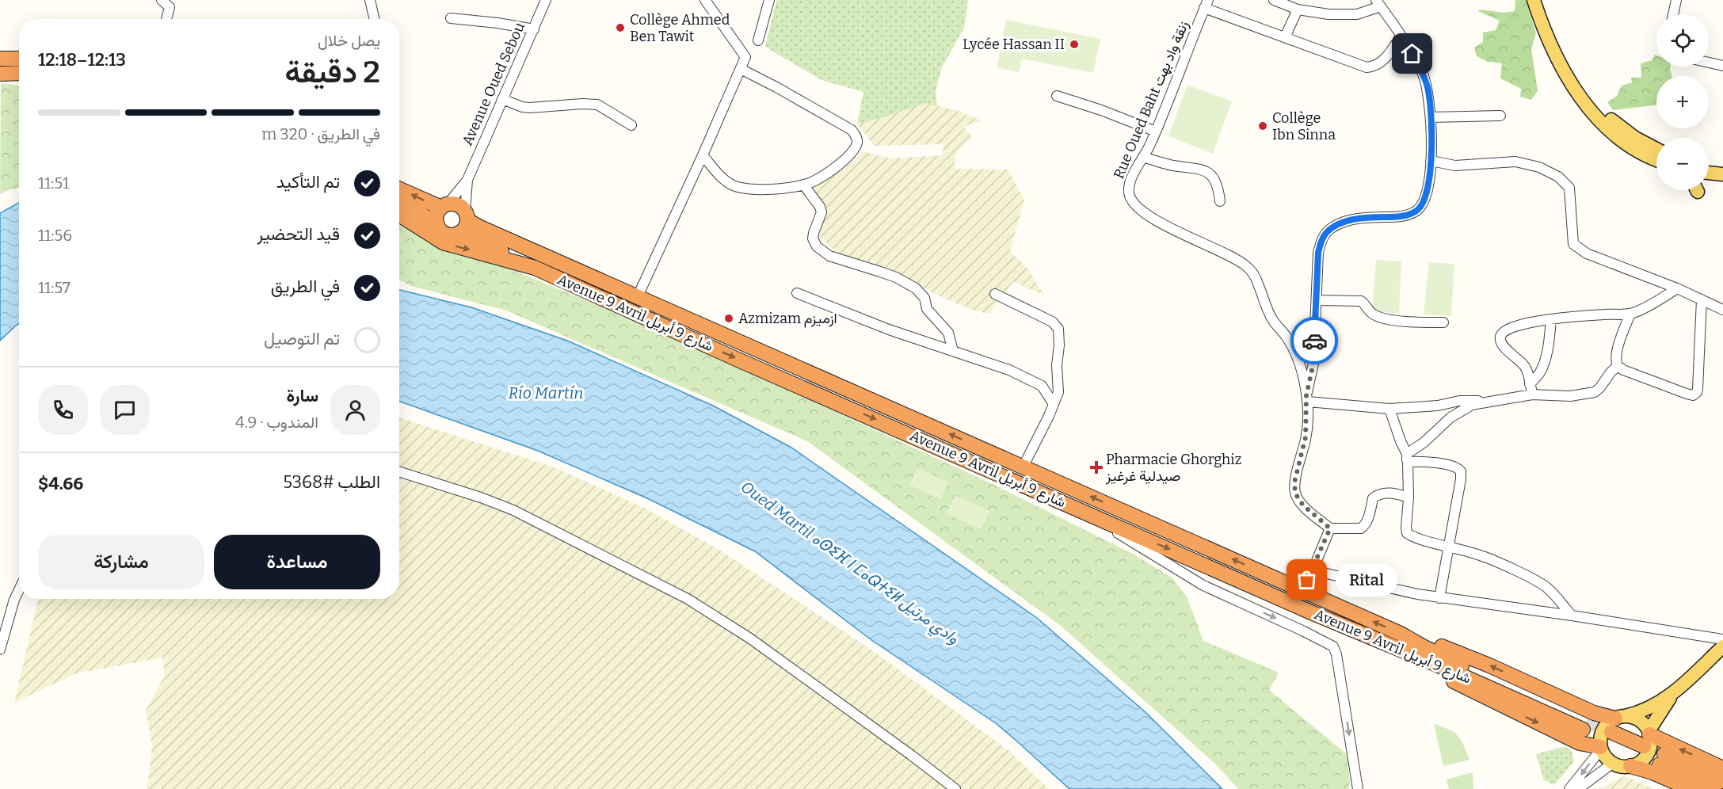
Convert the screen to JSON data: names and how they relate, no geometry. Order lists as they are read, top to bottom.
{
  "streets": {
    "highway": ["Avenue 9 Avril شارع 9 أبريل"],
    "street": ["Avenue Oued Sebou", "Rue Oued Baht زنقة واد بهت"]
  },
  "crossings": [
    ["Avenue Oued Sebou", "Avenue 9 Avril شارع 9 أبريل"]
  ],
  "water": ["Río Martín", "Oued Martil ⴰⵙⵉⴼ ⵏ ⵎⴰⵕⵜⵉⵍ وادي مرتيل"],
  "places": {
    "other": [
      "Collège Ahmed Ben Tawit",
      "Lycée Hassan II",
      "Collège Ibn Sinna",
      "Azmizam ازميزم",
      "Rital"
    ],
    "health": ["Pharmacie Ghorghiz صيدلية غرغيز"]
  },
  "page": {
    "map_buttons": ["+", "−"],
    "heading": ["2 دقيقة", "يصل خلال", "12:13–12:18"],
    "panel": [
      "سارة",
      "المندوب · 4.9",
      "الطلب #5368",
      "$4.66"
    ],
    "bar": "في الطريق · 320 m",
    "list": [
      ["تم التأكيد", "11:51"],
      ["قيد التحضير", "11:56"],
      ["في الطريق", "11:57"],
      "تم التوصيل"
    ],
    "buttons": ["مساعدة", "مشاركة"],
    "bubble": "Rital"
  }
}
